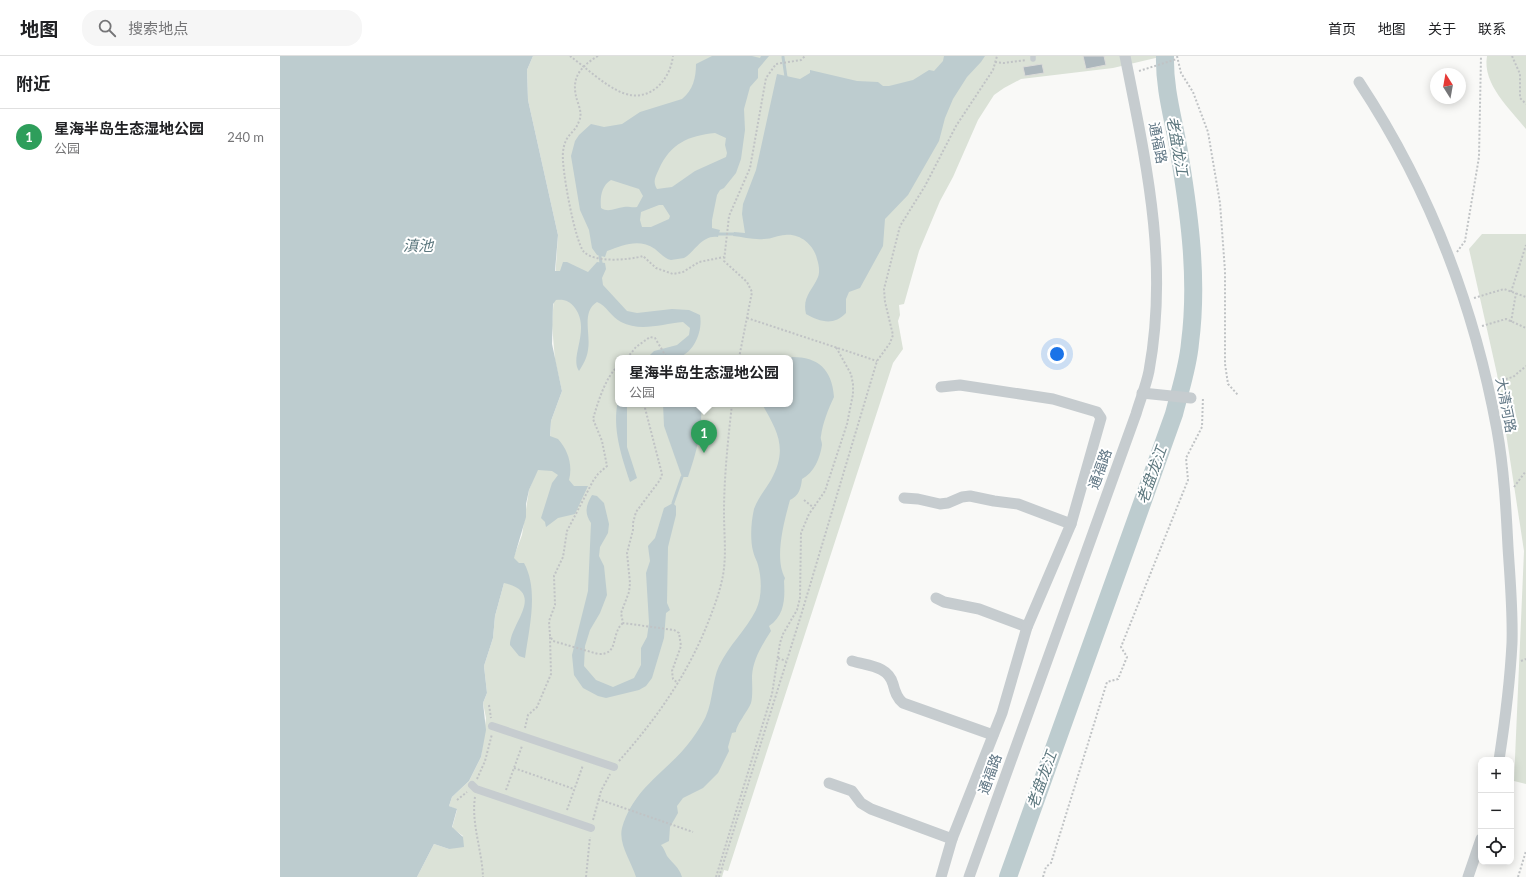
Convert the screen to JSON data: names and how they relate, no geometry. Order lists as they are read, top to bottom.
{
  "streets": {
    "street": ["通福路", "大清河路"]
  },
  "water": ["老盘龙江", "滇池"],
  "north": "top",
  "page": {
    "header": "地图",
    "search": "搜索地点",
    "nav": [
      "首页",
      "地图",
      "关于",
      "联系"
    ],
    "heading": "附近",
    "list": [
      {
        "mark": "1",
        "name": "星海半岛生态湿地公园",
        "note": "公园",
        "value": "240 m"
      }
    ],
    "popup": ["星海半岛生态湿地公园", "公园"],
    "pins": "1",
    "map_buttons": ["+", "−"]
  }
}
